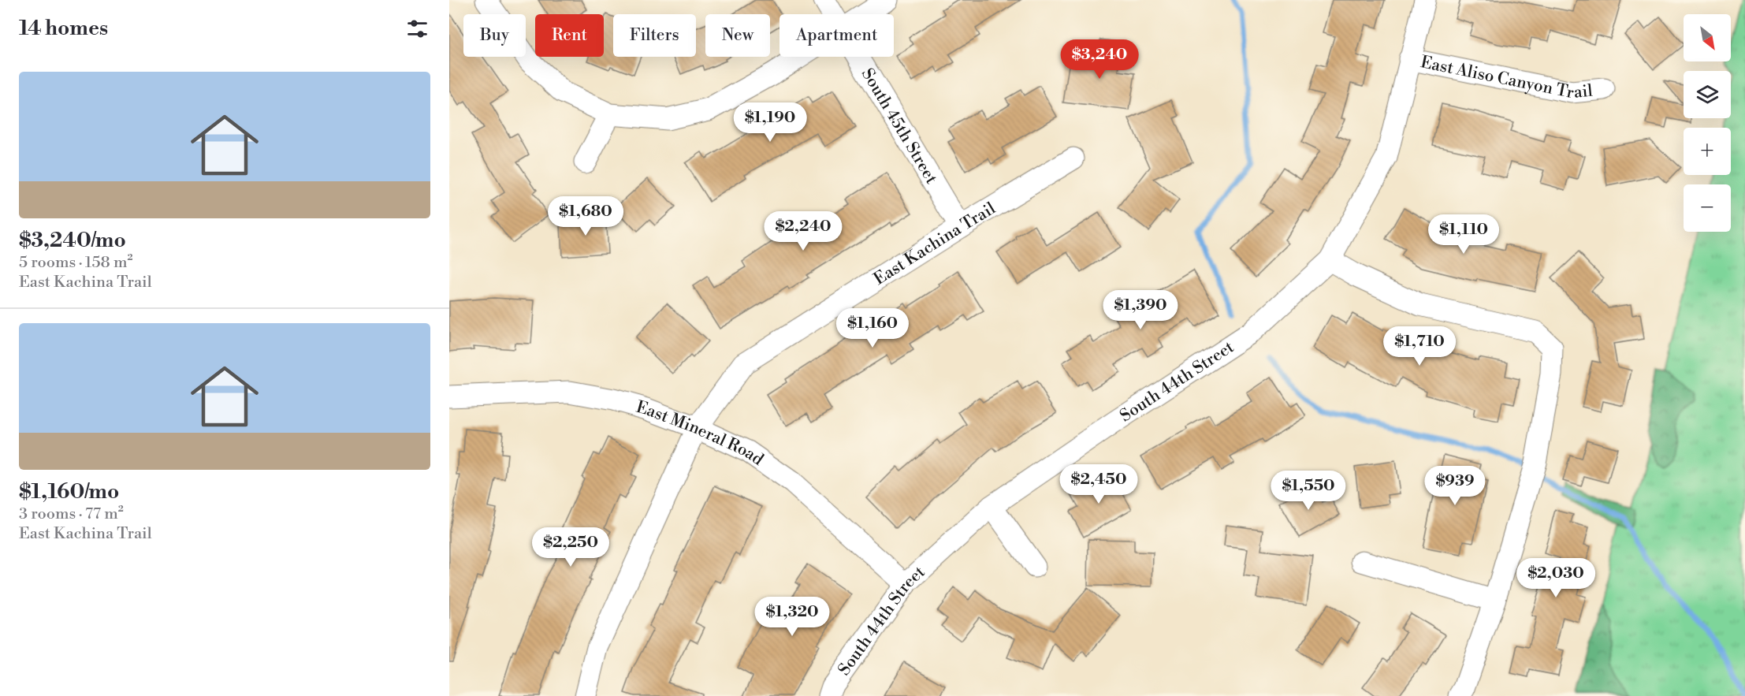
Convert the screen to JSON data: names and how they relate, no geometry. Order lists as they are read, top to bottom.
{
  "streets": {
    "street": [
      "East Aliso Canyon Trail",
      "South 45th Street",
      "East Kachina Trail",
      "South 44th Street",
      "East Mineral Road"
    ]
  },
  "crossings": [
    ["East Aliso Canyon Trail", "South 44th Street"],
    ["South 45th Street", "East Kachina Trail"],
    ["East Kachina Trail", "East Mineral Road"],
    ["South 44th Street", "East Mineral Road"]
  ],
  "north": "bottom right",
  "page": {
    "heading": "14 homes",
    "map_buttons": ["+", "−"],
    "chip": [
      "Buy",
      "Rent",
      "Filters",
      "New",
      "Apartment"
    ],
    "price": [
      "$3,240",
      "$1,190",
      "$1,680",
      "$2,240",
      "$1,110",
      "$1,390",
      "$1,160",
      "$1,710",
      "$2,450",
      "$939",
      "$1,550",
      "$2,250",
      "$2,030",
      "$1,320"
    ],
    "list": [
      {
        "name": "$3,240/mo",
        "note": "5 rooms · 158 m² · East Kachina Trail"
      },
      {
        "name": "$1,160/mo",
        "note": "3 rooms · 77 m² · East Kachina Trail"
      }
    ]
  }
}
